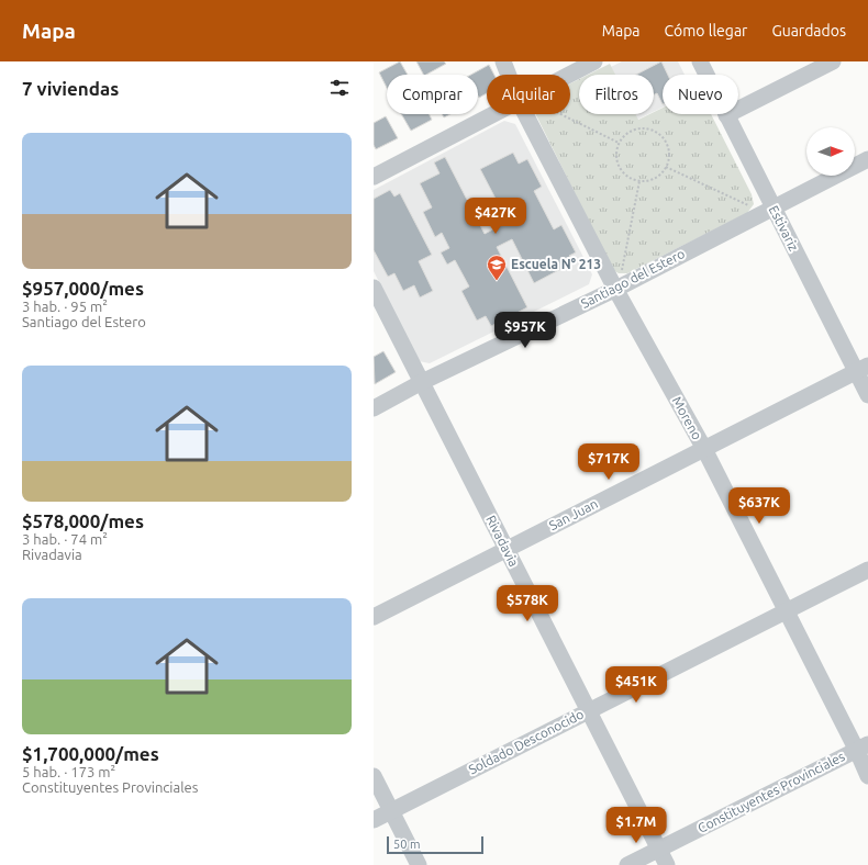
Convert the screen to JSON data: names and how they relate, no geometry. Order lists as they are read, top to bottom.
{
  "streets": {
    "street": [
      "Estivariz",
      "Santiago del Estero",
      "Moreno",
      "San Juan",
      "Rivadavia",
      "Soldado Desconocido",
      "Constituyentes Provinciales"
    ]
  },
  "crossings": [
    ["Estivariz", "Santiago del Estero"],
    ["Estivariz", "San Juan"],
    ["Santiago del Estero", "Moreno"],
    ["Santiago del Estero", "Rivadavia"],
    ["Moreno", "San Juan"],
    ["Moreno", "Soldado Desconocido"],
    ["Moreno", "Constituyentes Provinciales"],
    ["San Juan", "Rivadavia"],
    ["Rivadavia", "Soldado Desconocido"],
    ["Rivadavia", "Constituyentes Provinciales"]
  ],
  "places": {
    "school or university": ["Escuela N° 213"]
  },
  "scale_bar": "50 m",
  "north": "right",
  "page": {
    "header": "Mapa",
    "nav": ["Mapa", "Cómo llegar", "Guardados"],
    "heading": "7 viviendas",
    "chip": [
      "Comprar",
      "Alquilar",
      "Filtros",
      "Nuevo"
    ],
    "list": [
      {
        "name": "$957,000/mes",
        "note": "3 hab. · 95 m² · Santiago del Estero"
      },
      {
        "name": "$578,000/mes",
        "note": "3 hab. · 74 m² · Rivadavia"
      },
      {
        "name": "$1,700,000/mes",
        "note": "5 hab. · 173 m² · Constituyentes Provinciales"
      }
    ],
    "price": [
      "$427K",
      "$957K",
      "$717K",
      "$637K",
      "$578K",
      "$451K",
      "$1.7M"
    ],
    "scale": "50 m"
  }
}
